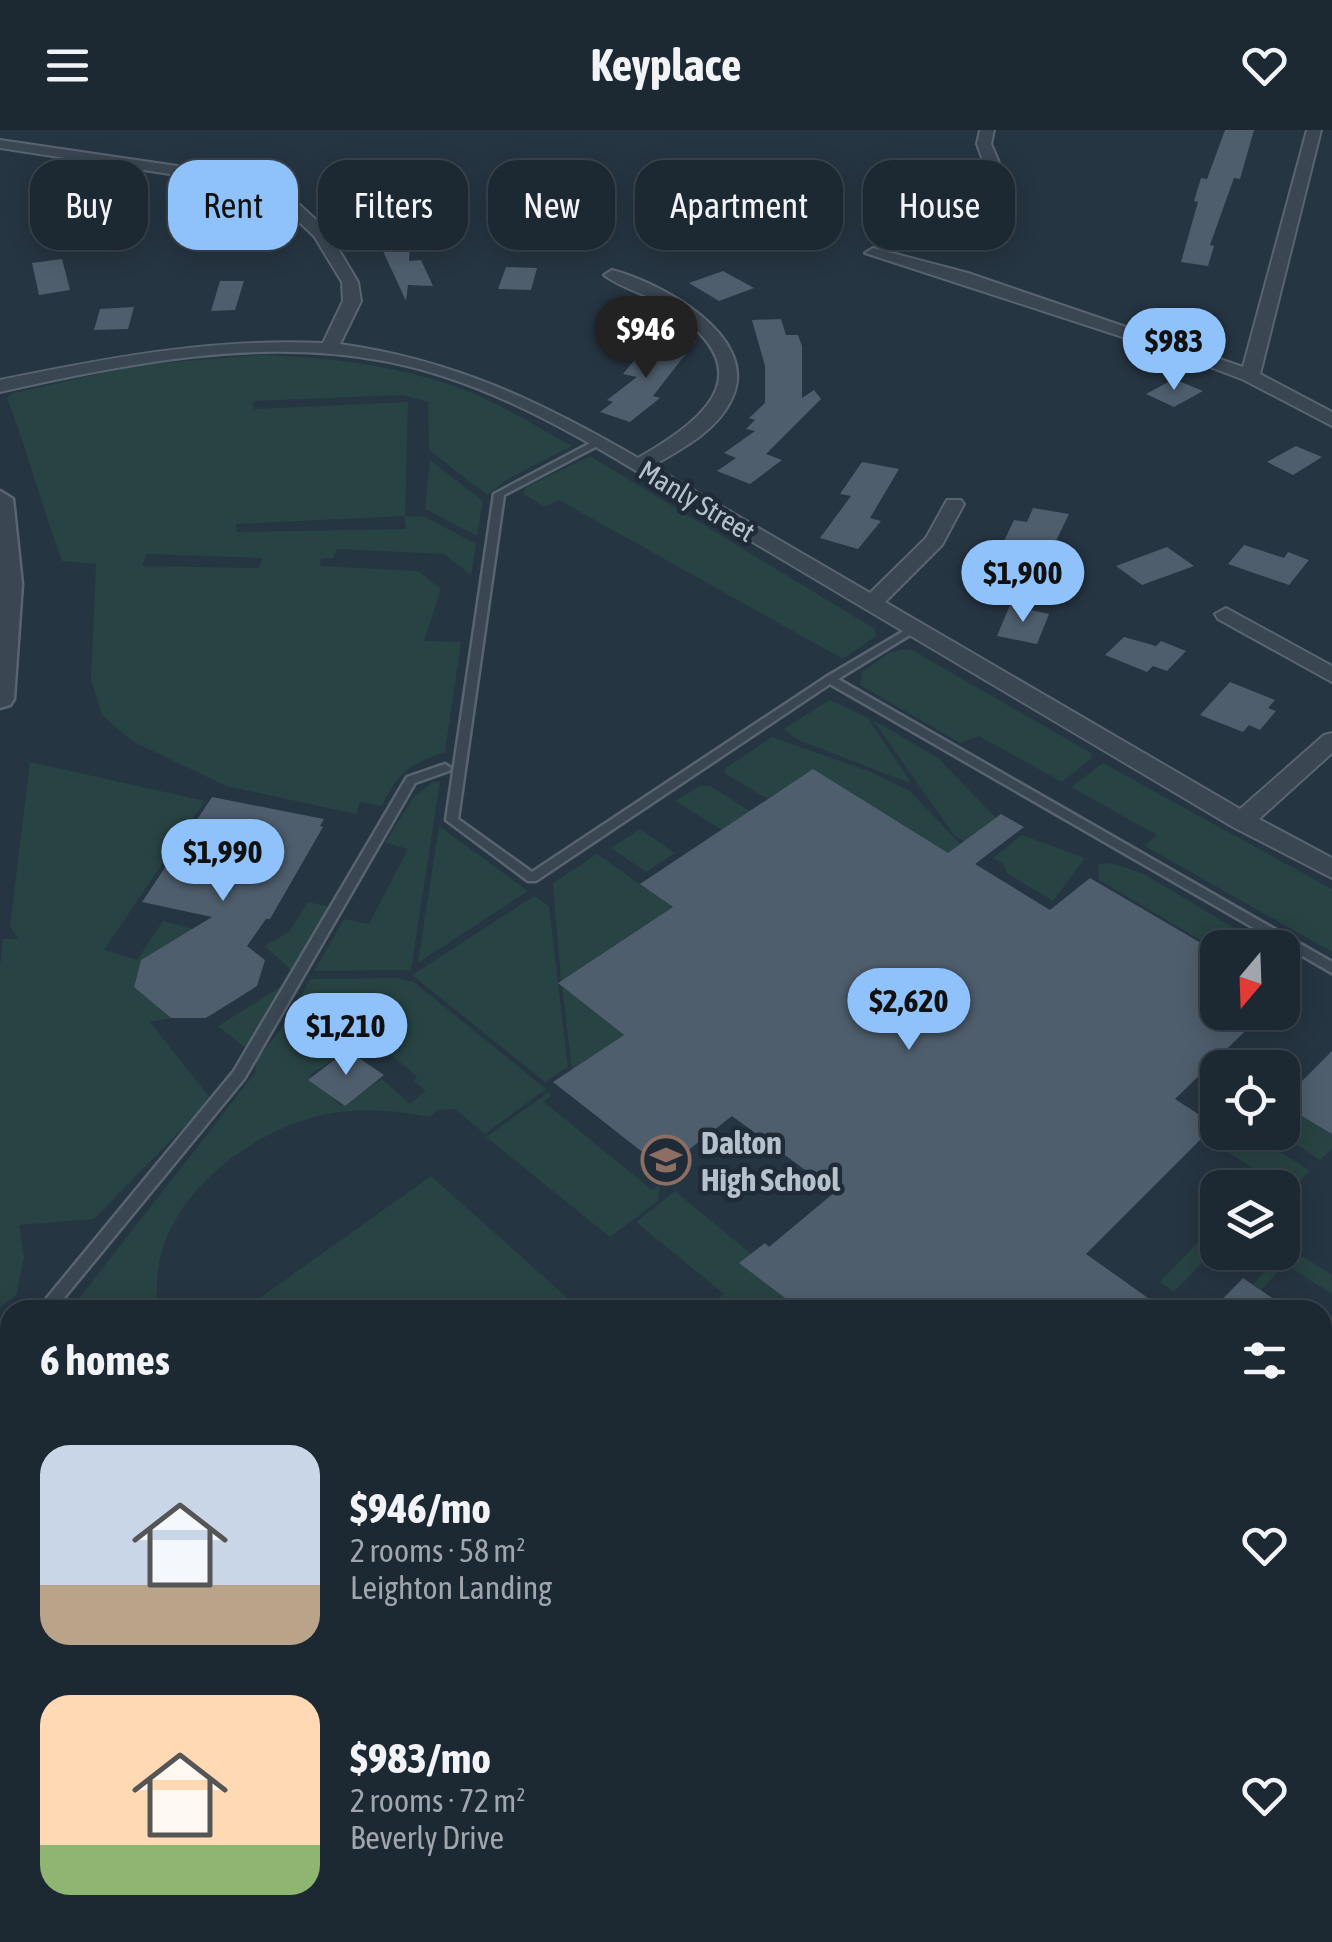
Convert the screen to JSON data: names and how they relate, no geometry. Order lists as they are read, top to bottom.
{
  "streets": {
    "street": ["Manly Street"]
  },
  "places": {
    "school or university": ["Dalton High School"]
  },
  "north": "bottom",
  "page": {
    "header": "Keyplace",
    "chip": [
      "Buy",
      "Rent",
      "Filters",
      "New",
      "Apartment",
      "House"
    ],
    "price": [
      "$946",
      "$983",
      "$1,900",
      "$1,990",
      "$2,620",
      "$1,210"
    ],
    "heading": "6 homes",
    "list": [
      {
        "name": "$946/mo",
        "note": "2 rooms · 58 m² · Leighton Landing"
      },
      {
        "name": "$983/mo",
        "note": "2 rooms · 72 m² · Beverly Drive"
      }
    ]
  }
}
